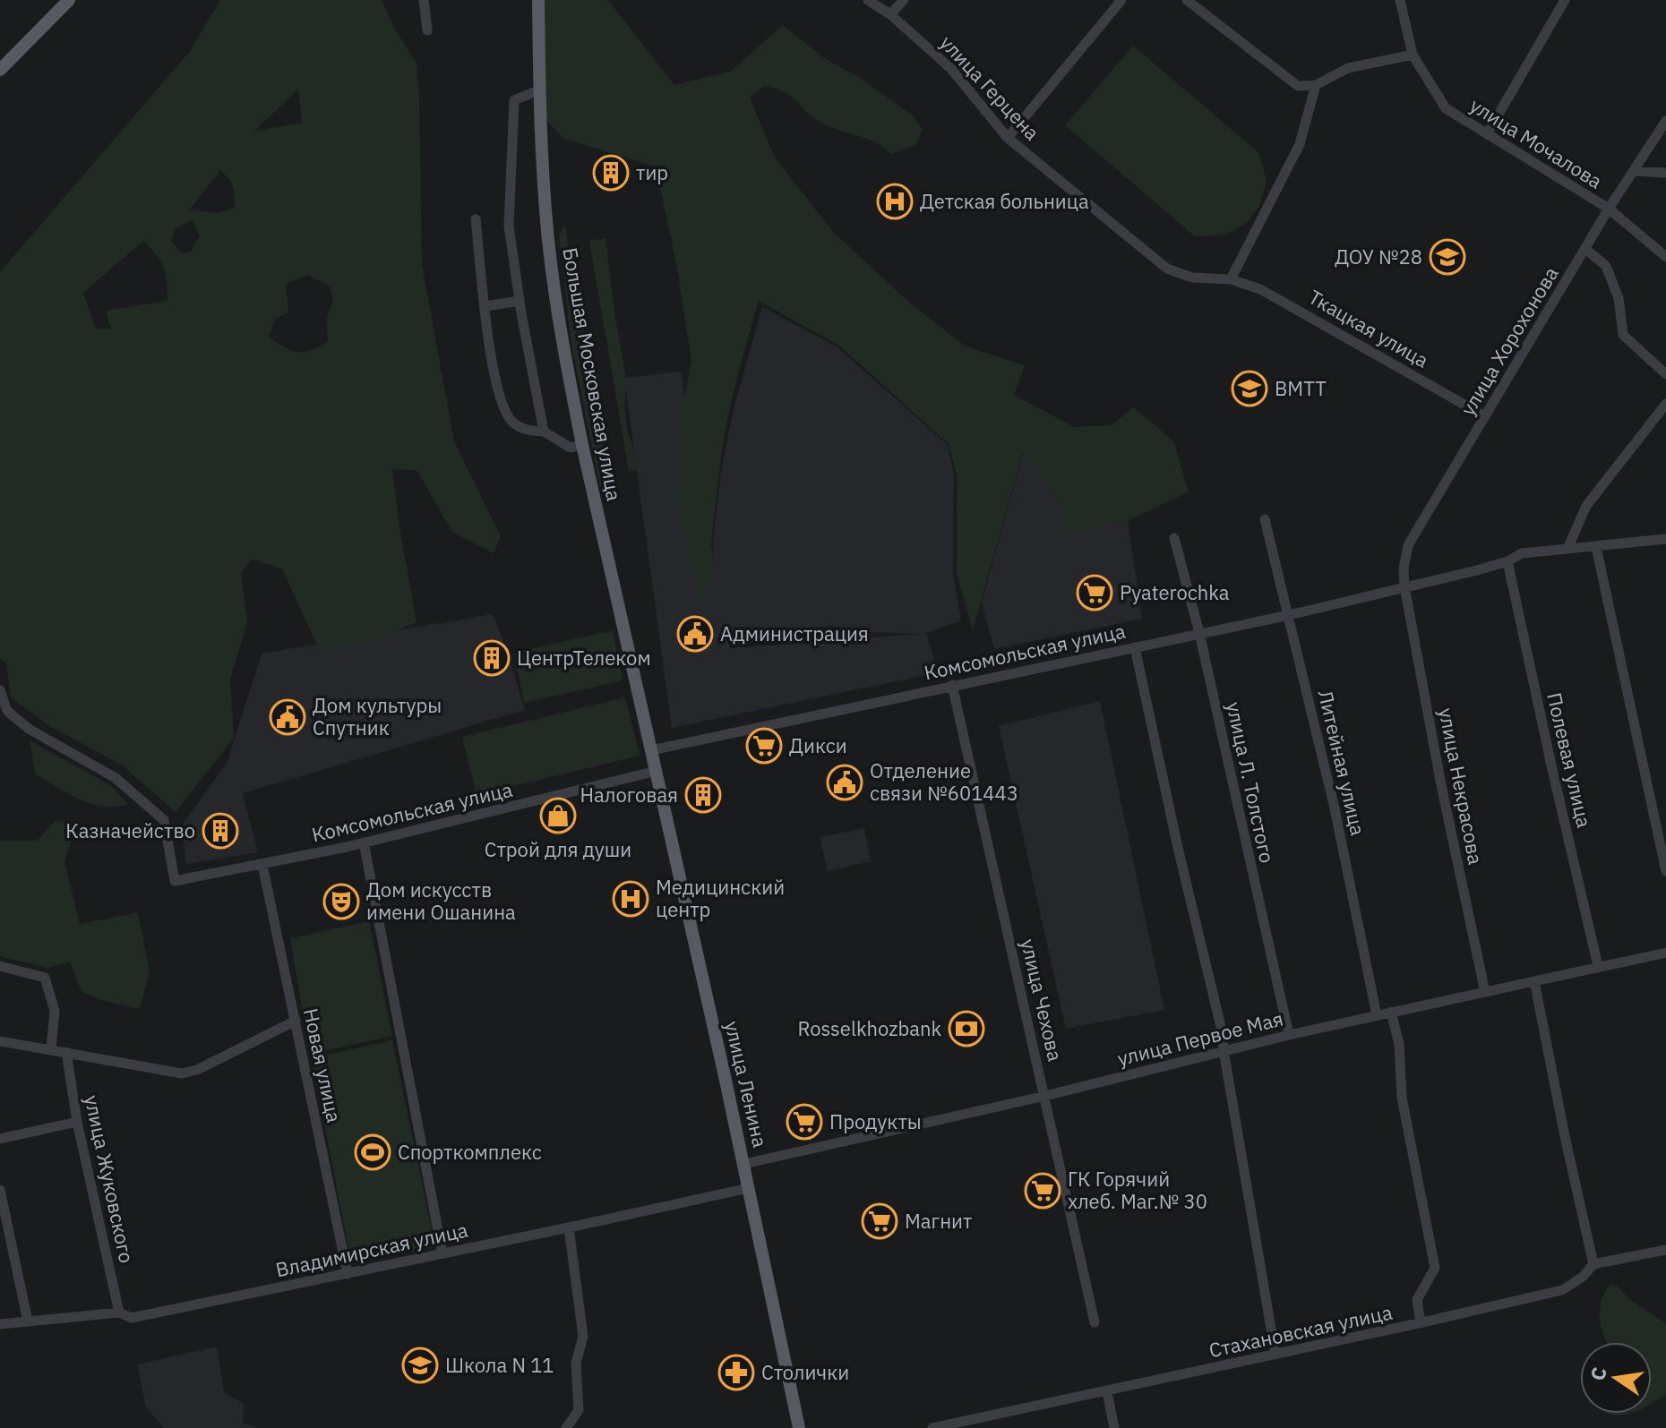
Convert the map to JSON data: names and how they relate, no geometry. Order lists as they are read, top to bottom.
{
  "streets": {
    "main road": ["Большая Московская улица", "улица Ленина"],
    "street": [
      "улица Герцена",
      "улица Мочалова",
      "Ткацкая улица",
      "улица Хорохонова",
      "Комсомольская улица",
      "Полевая улица",
      "Литейная улица",
      "улица Л. Толстого",
      "улица Некрасова",
      "улица Чехова",
      "улица Первое Мая",
      "Новая улица",
      "улица Жуковского",
      "Владимирская улица",
      "Стахановская улица"
    ]
  },
  "crossings": [
    ["улица Герцена", "Ткацкая улица"],
    ["улица Мочалова", "улица Хорохонова"],
    ["Ткацкая улица", "улица Хорохонова"],
    ["улица Хорохонова", "Комсомольская улица"],
    ["улица Хорохонова", "улица Некрасова"],
    ["Большая Московская улица", "Комсомольская улица"],
    ["Большая Московская улица", "улица Ленина"],
    ["Комсомольская улица", "Полевая улица"],
    ["Комсомольская улица", "Литейная улица"],
    ["Комсомольская улица", "улица Л. Толстого"],
    ["Комсомольская улица", "улица Некрасова"],
    ["Комсомольская улица", "улица Чехова"],
    ["Комсомольская улица", "Новая улица"],
    ["Комсомольская улица", "улица Ленина"],
    ["Полевая улица", "улица Первое Мая"],
    ["Литейная улица", "улица Первое Мая"],
    ["улица Л. Толстого", "улица Первое Мая"],
    ["улица Некрасова", "улица Первое Мая"],
    ["улица Чехова", "улица Первое Мая"],
    ["улица Первое Мая", "улица Ленина"],
    ["Новая улица", "Владимирская улица"],
    ["улица Ленина", "Владимирская улица"],
    ["улица Жуковского", "Владимирская улица"]
  ],
  "places": {
    "building": [
      "тир",
      "ЦентрТелеком",
      "Налоговая",
      "Казначейство"
    ],
    "hospital": ["Детская больница", "Медицинский центр"],
    "school or university": ["ДОУ №28", "ВМТТ", "Школа N 11"],
    "supermarket": [
      "Pyaterochka",
      "Дикси",
      "Продукты",
      "ГК Горячий хлеб. Маг.№ 30",
      "Магнит"
    ],
    "public building": ["Администрация", "Дом культуры Спутник", "Отделение связи №601443"],
    "shop": ["Строй для души"],
    "theatre": ["Дом искусств имени Ошанина"],
    "bank": ["Rosselkhozbank"],
    "sports": ["Спорткомплекс"],
    "pharmacy": ["Столички"]
  },
  "north": "left"
}
